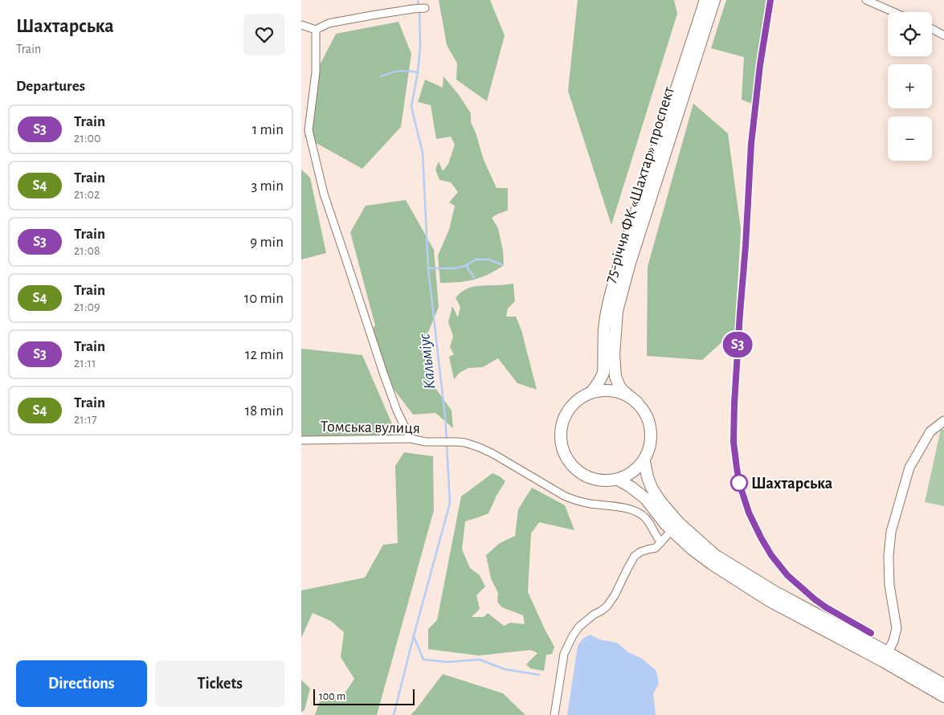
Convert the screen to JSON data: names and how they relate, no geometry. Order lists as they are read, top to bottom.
{
  "streets": {
    "main road": ["75-річчя ФК «Шахтар» проспект"],
    "street": ["Томська вулиця"]
  },
  "water": ["Кальміус"],
  "places": ["Шахтарська"],
  "scale_bar": "100 m",
  "page": {
    "heading": [
      ["Шахтарська", "Train"],
      "Departures"
    ],
    "on_map": "S3",
    "map_buttons": ["+", "−"],
    "list": [
      {
        "mark": "S3",
        "name": "Train",
        "note": "21:00",
        "value": "1 min"
      },
      {
        "mark": "S4",
        "name": "Train",
        "note": "21:02",
        "value": "3 min"
      },
      {
        "mark": "S3",
        "name": "Train",
        "note": "21:08",
        "value": "9 min"
      },
      {
        "mark": "S4",
        "name": "Train",
        "note": "21:09",
        "value": "10 min"
      },
      {
        "mark": "S3",
        "name": "Train",
        "note": "21:11",
        "value": "12 min"
      },
      {
        "mark": "S4",
        "name": "Train",
        "note": "21:17",
        "value": "18 min"
      }
    ],
    "buttons": ["Directions", "Tickets"],
    "scale": "100 m"
  }
}
